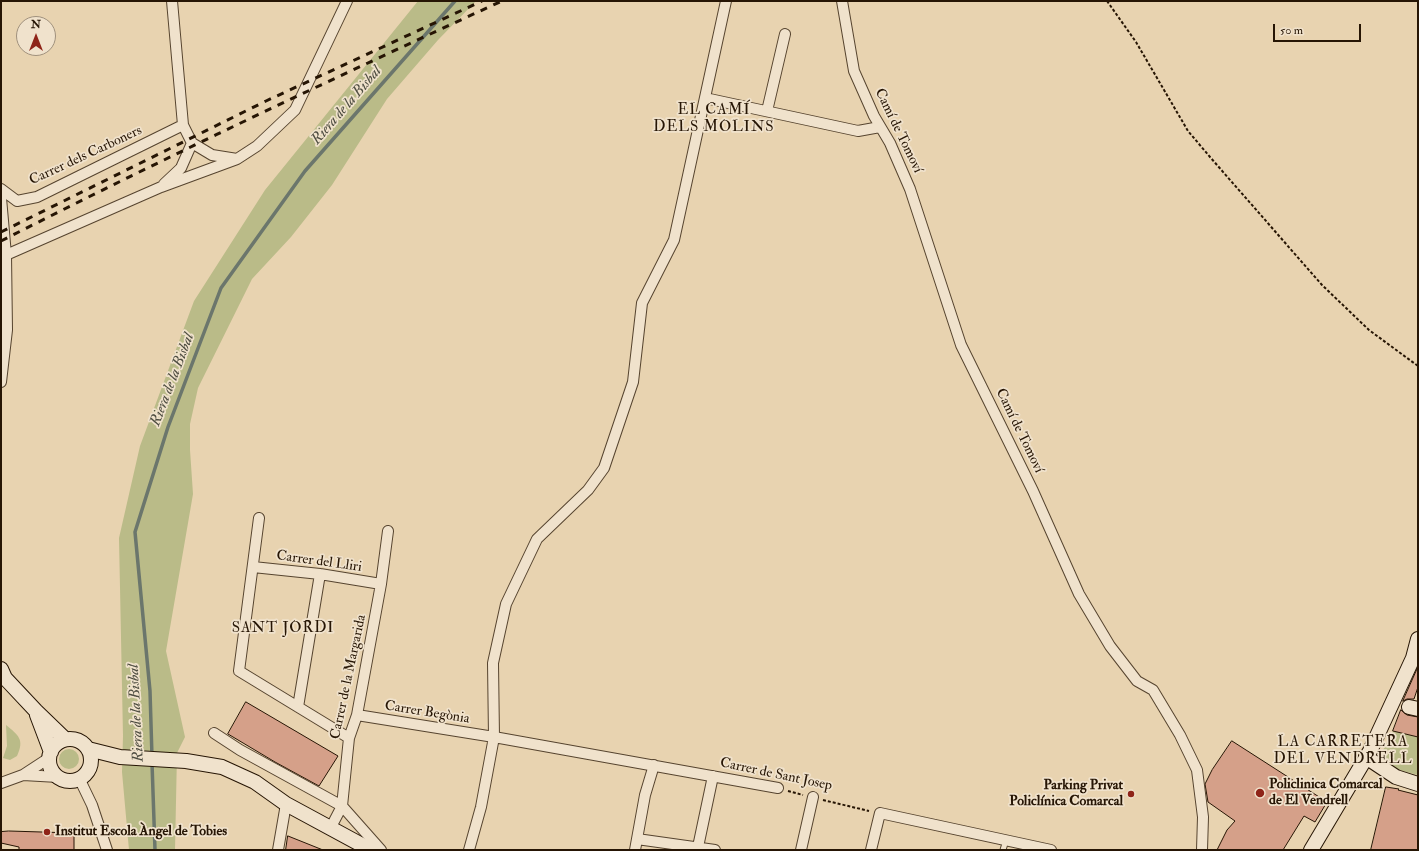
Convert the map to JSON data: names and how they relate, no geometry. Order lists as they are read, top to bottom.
{
  "streets": {
    "street": [
      "Camí de Tomoví",
      "Carrer dels Carboners",
      "Carrer del Lliri",
      "Carrer de la Margarida",
      "Carrer Begònia",
      "Carrer de Sant Josep"
    ]
  },
  "crossings": [
    ["Carrer del Lliri", "Carrer de la Margarida"],
    ["Carrer de la Margarida", "Carrer Begònia"],
    ["Carrer Begònia", "Carrer de Sant Josep"]
  ],
  "districts": ["EL CAMÍ DELS MOLINS", "SANT JORDI", "LA CARRETERA DEL VENDRELL"],
  "water": ["Riera de la Bisbal"],
  "places": ["Policlinica Comarcal de El Vendrell", "Parking Privat Policlínica Comarcal", "Institut Escola Àngel de Tobies"],
  "scale_bar": "50 m",
  "north": "top"
}
